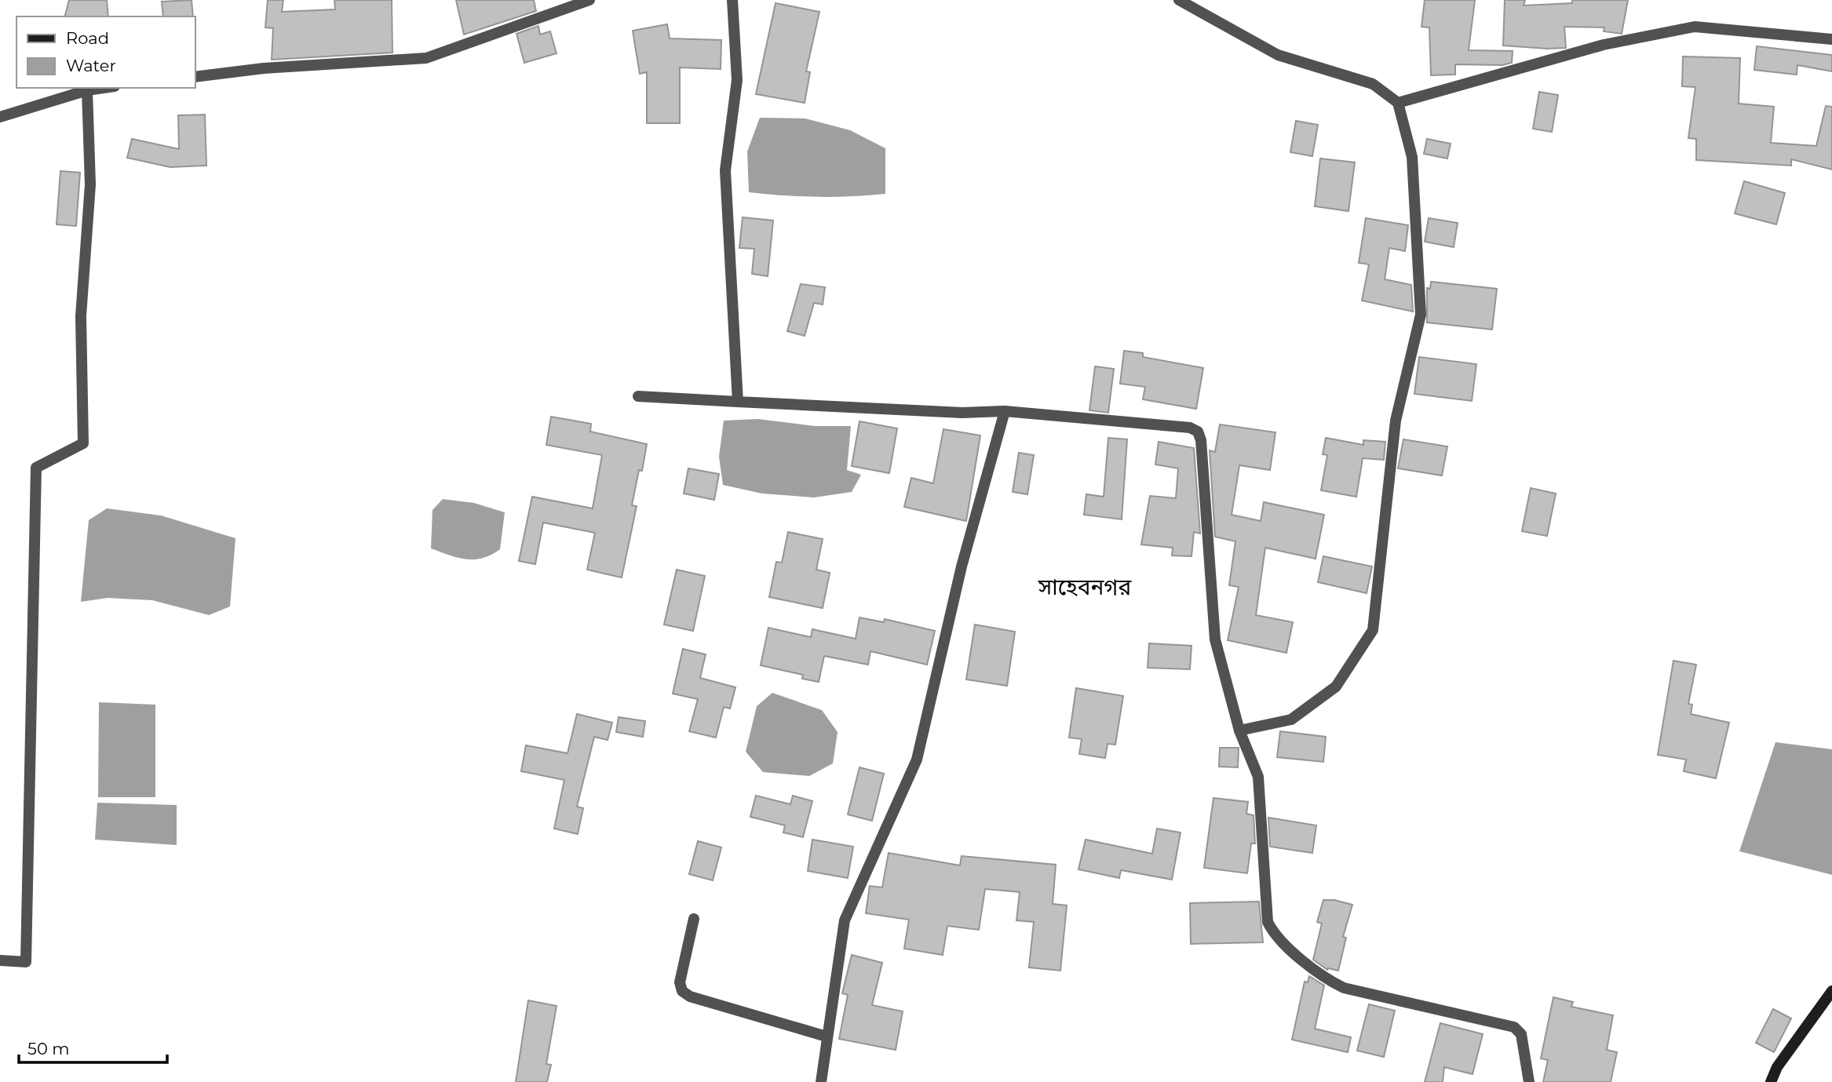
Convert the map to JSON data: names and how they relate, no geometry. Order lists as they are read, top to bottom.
{
  "districts": ["সাহেবনগর"],
  "legend": ["Road", "Water"],
  "scale_bar": "50 m"
}
